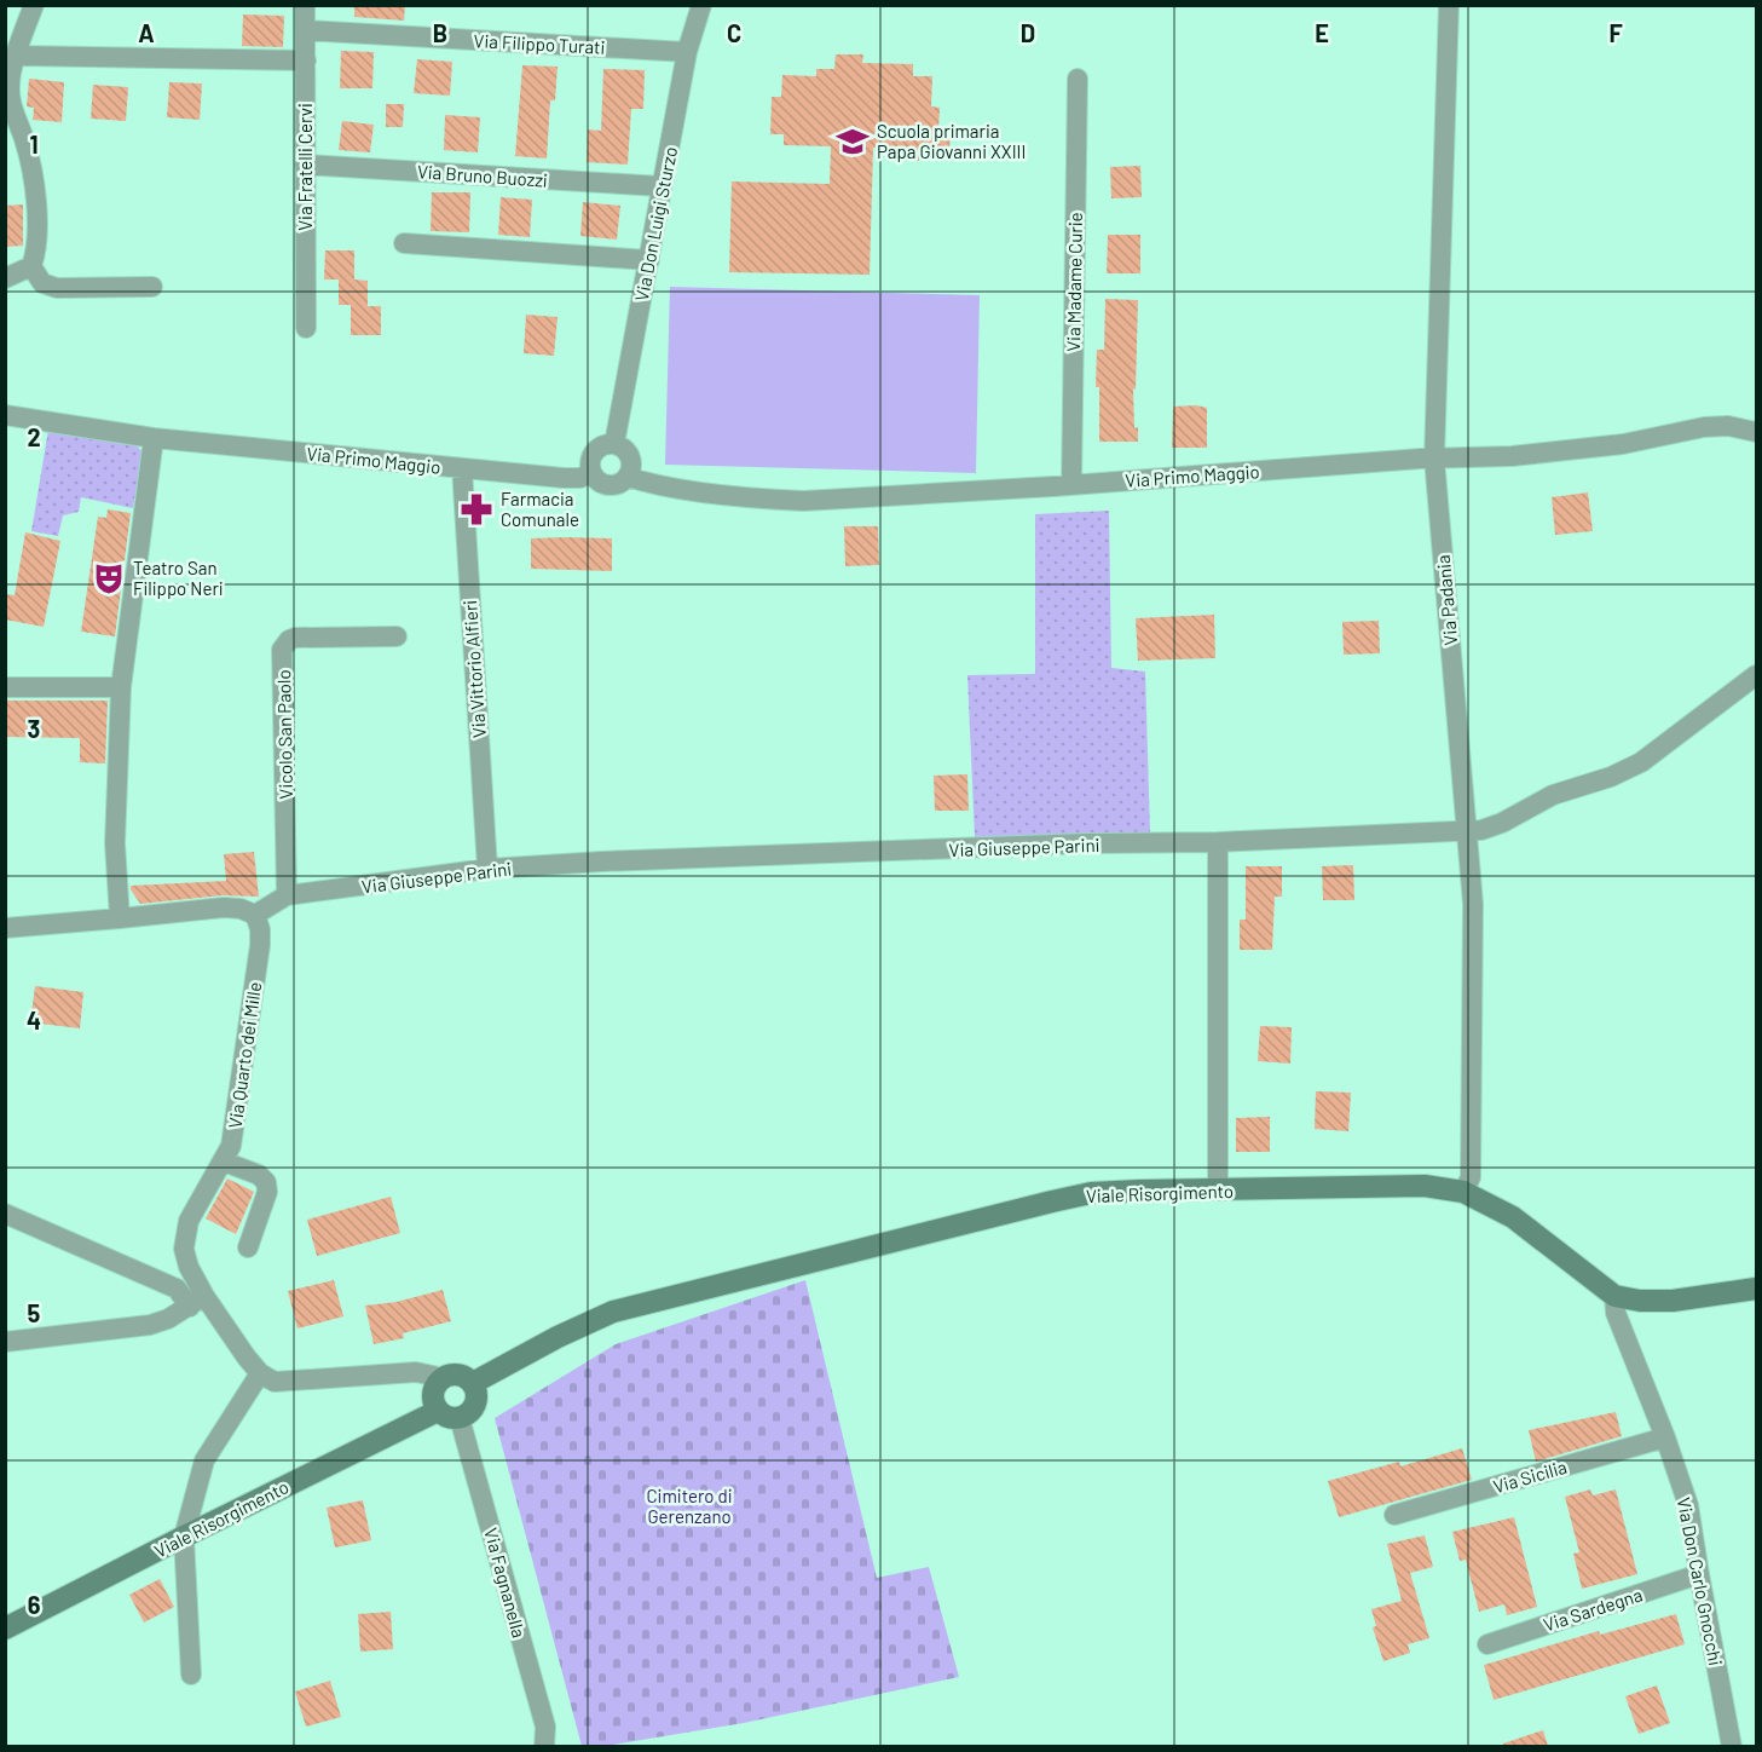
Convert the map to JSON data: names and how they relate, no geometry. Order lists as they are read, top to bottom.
{
  "streets": {
    "street": [
      "Via Filippo Turati",
      "Via Fratelli Cervi",
      "Via Bruno Buozzi",
      "Via Don Luigi Sturzo",
      "Via Madame Curie",
      "Via Primo Maggio",
      "Via Padania",
      "Via Vittorio Alfieri",
      "Vicolo San Paolo",
      "Via Giuseppe Parini",
      "Via Quarto dei Mille",
      "Viale Risorgimento",
      "Via Sicilia",
      "Via Don Carlo Gnocchi",
      "Via Fagnanella",
      "Via Sardegna"
    ]
  },
  "crossings": [
    ["Via Filippo Turati", "Via Fratelli Cervi"],
    ["Via Filippo Turati", "Via Don Luigi Sturzo"],
    ["Via Fratelli Cervi", "Via Bruno Buozzi"],
    ["Via Bruno Buozzi", "Via Don Luigi Sturzo"],
    ["Via Don Luigi Sturzo", "Via Primo Maggio"],
    ["Via Madame Curie", "Via Primo Maggio"],
    ["Via Primo Maggio", "Via Padania"],
    ["Via Primo Maggio", "Via Vittorio Alfieri"],
    ["Via Padania", "Via Giuseppe Parini"],
    ["Via Padania", "Viale Risorgimento"],
    ["Via Vittorio Alfieri", "Via Giuseppe Parini"],
    ["Vicolo San Paolo", "Via Giuseppe Parini"],
    ["Via Giuseppe Parini", "Via Quarto dei Mille"],
    ["Viale Risorgimento", "Via Don Carlo Gnocchi"],
    ["Viale Risorgimento", "Via Fagnanella"],
    ["Via Sicilia", "Via Don Carlo Gnocchi"],
    ["Via Don Carlo Gnocchi", "Via Sardegna"]
  ],
  "parks": ["Cimitero di Gerenzano"],
  "places": {
    "school or university": ["Scuola primaria Papa Giovanni XXIII"],
    "pharmacy": ["Farmacia Comunale"],
    "theatre": ["Teatro San Filippo Neri"]
  },
  "grid": {
    "columns": [
      "A",
      "B",
      "C",
      "D",
      "E",
      "F"
    ],
    "rows": [
      "1",
      "2",
      "3",
      "4",
      "5",
      "6"
    ]
  }
}
